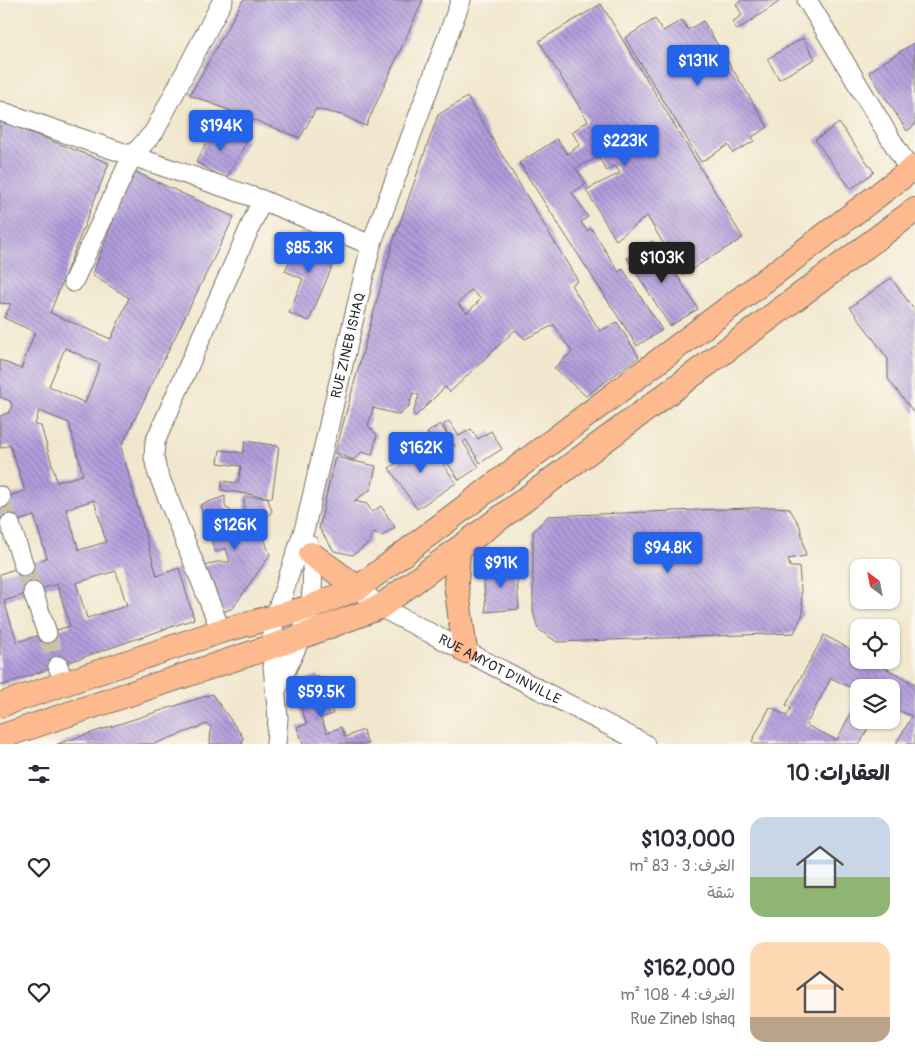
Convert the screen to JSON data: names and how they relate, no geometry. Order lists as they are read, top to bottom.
{
  "streets": {
    "street": ["RUE ZINEB ISHAQ", "RUE AMYOT D'INVILLE"]
  },
  "north": "top left",
  "page": {
    "price": [
      "$131K",
      "$194K",
      "$223K",
      "$85.3K",
      "$103K",
      "$162K",
      "$126K",
      "$94.8K",
      "$91K",
      "$59.5K"
    ],
    "heading": "العقارات: 10",
    "list": [
      {
        "name": "$103,000",
        "note": "الغرف: 3 · 83 m² · شقة"
      },
      {
        "name": "$162,000",
        "note": "الغرف: 4 · 108 m² · Rue Zineb Ishaq"
      }
    ]
  }
}
